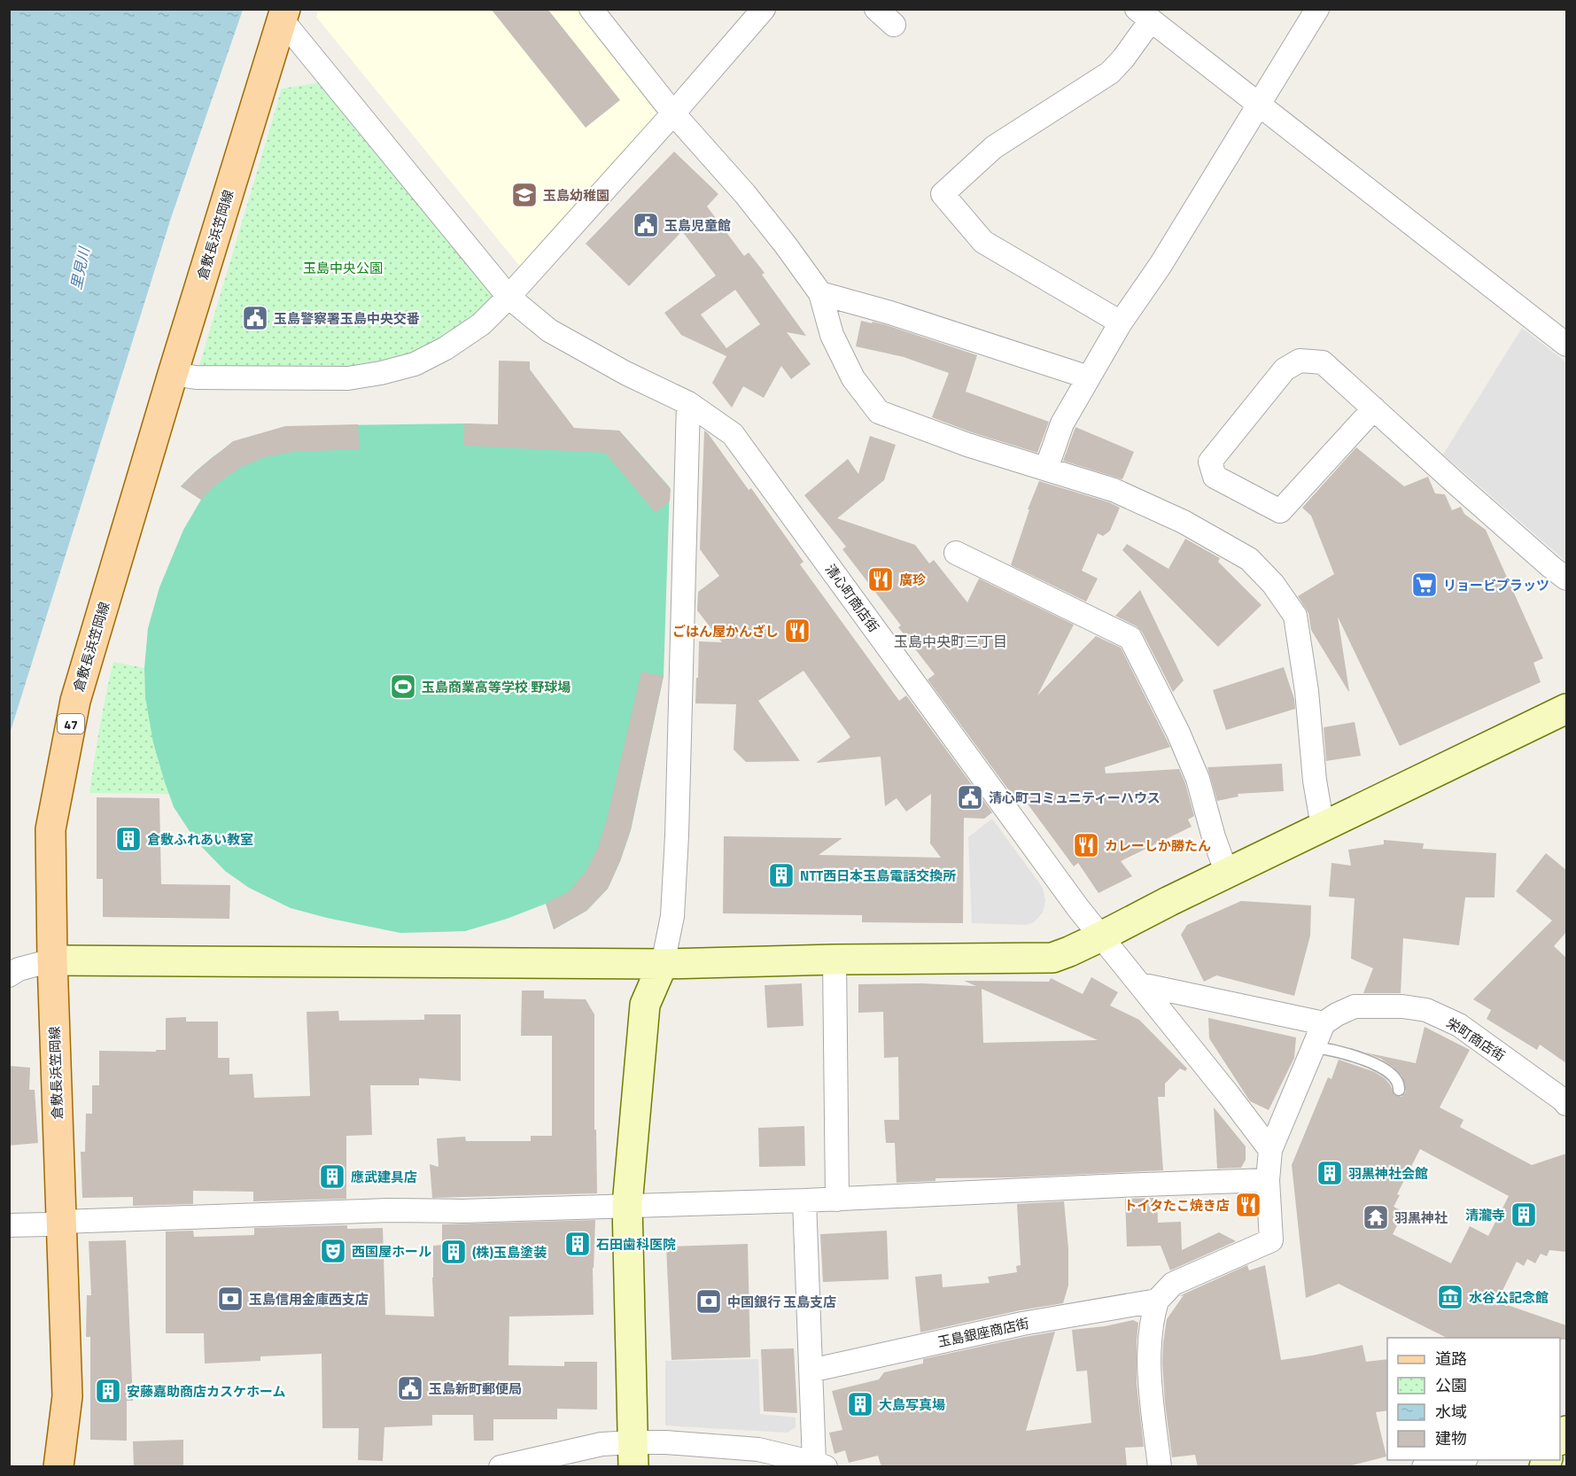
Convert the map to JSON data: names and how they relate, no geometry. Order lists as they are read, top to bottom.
{
  "streets": {
    "main road": ["倉敷長浜笠岡線", "47"],
    "street": ["清心町商店街", "栄町商店街", "玉島銀座商店街"]
  },
  "crossings": [
    ["倉敷長浜笠岡線", "清心町商店街"]
  ],
  "districts": ["玉島中央町三丁目"],
  "water": ["里見川"],
  "parks": ["玉島中央公園"],
  "places": {
    "school or university": ["玉島幼稚園"],
    "public building": [
      "玉島児童館",
      "玉島警察署玉島中央交番",
      "清心町コミュニティーハウス",
      "玉島新町郵便局"
    ],
    "restaurant": [
      "廣珍",
      "ごはん屋かんざし",
      "カレーしか勝たん",
      "トイタたこ焼き店"
    ],
    "supermarket": ["リョービプラッツ"],
    "sports": ["玉島商業高等学校 野球場"],
    "building": [
      "倉敷ふれあい教室",
      "NTT西日本玉島電話交換所",
      "羽黒神社会館",
      "應武建具店",
      "清瀧寺",
      "石田歯科医院",
      "(株)玉島塗装",
      "安藤嘉助商店カスケホーム",
      "大島写真場"
    ],
    "temple": ["羽黒神社"],
    "theatre": ["西国屋ホール"],
    "museum": ["水谷公記念館"],
    "bank": ["玉島信用金庫西支店", "中国銀行 玉島支店"]
  },
  "legend": [
    "道路",
    "公園",
    "水域",
    "建物"
  ]
}
